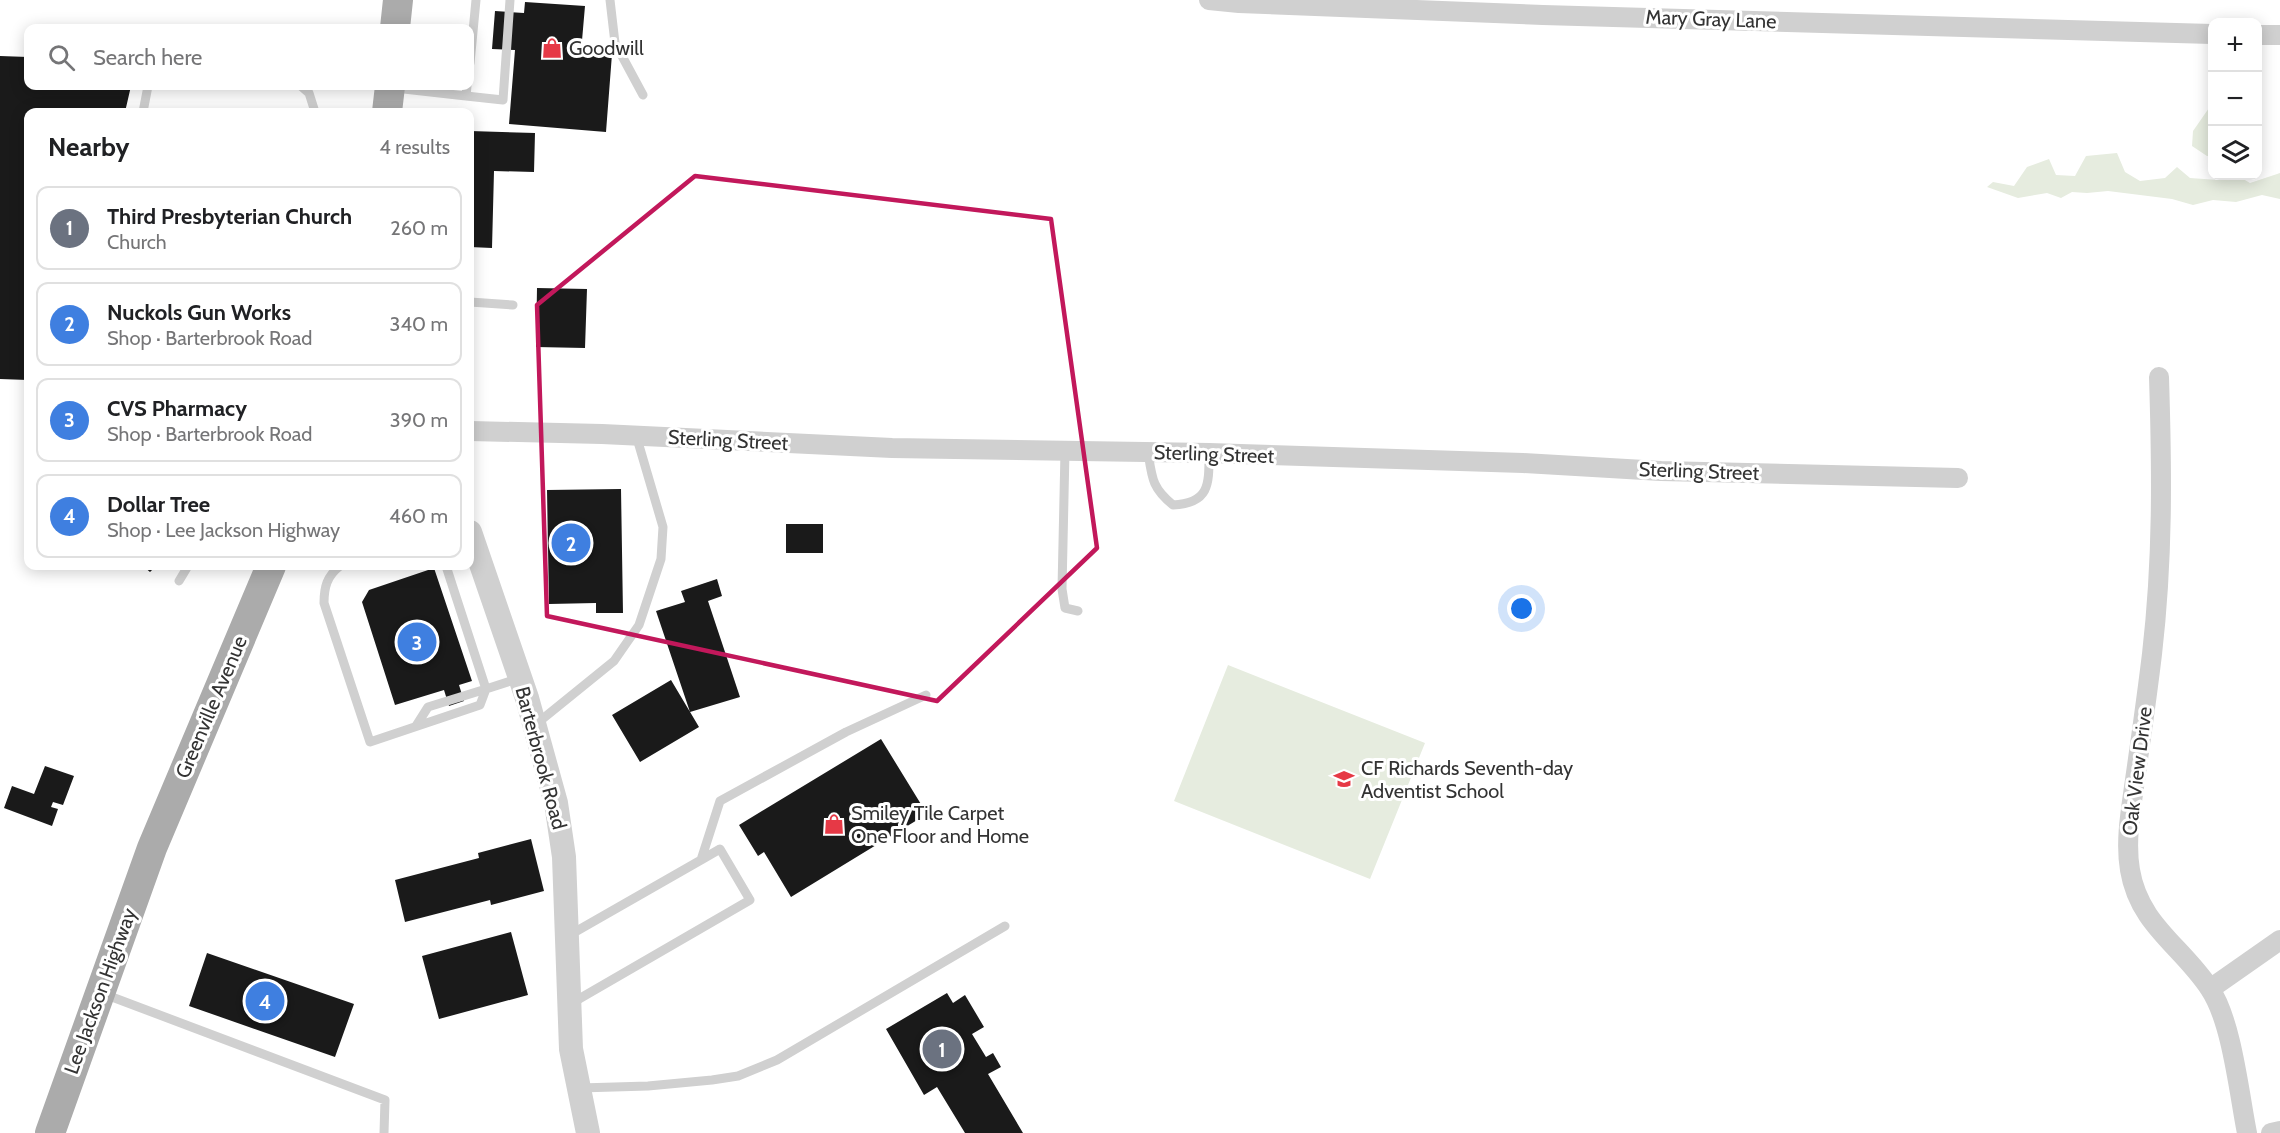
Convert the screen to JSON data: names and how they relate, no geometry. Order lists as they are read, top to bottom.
{
  "streets": {
    "main road": ["Greenville Avenue", "Lee Jackson Highway"],
    "street": [
      "Mary Gray Lane",
      "Sterling Street",
      "Barterbrook Road",
      "Oak View Drive"
    ]
  },
  "crossings": [
    ["Greenville Avenue", "Lee Jackson Highway"]
  ],
  "places": {
    "shop": ["Goodwill", "Smiley Tile Carpet One Floor and Home"],
    "school or university": ["CF Richards Seventh-day Adventist School"]
  },
  "page": {
    "map_buttons": ["+", "−"],
    "search": "Search here",
    "heading": ["Nearby", "4 results"],
    "list": [
      {
        "mark": "1",
        "name": "Third Presbyterian Church",
        "note": "Church",
        "value": "260 m"
      },
      {
        "mark": "2",
        "name": "Nuckols Gun Works",
        "note": "Shop · Barterbrook Road",
        "value": "340 m"
      },
      {
        "mark": "3",
        "name": "CVS Pharmacy",
        "note": "Shop · Barterbrook Road",
        "value": "390 m"
      },
      {
        "mark": "4",
        "name": "Dollar Tree",
        "note": "Shop · Lee Jackson Highway",
        "value": "460 m"
      }
    ],
    "pins": [
      "2",
      "3",
      "4",
      "1"
    ]
  }
}
